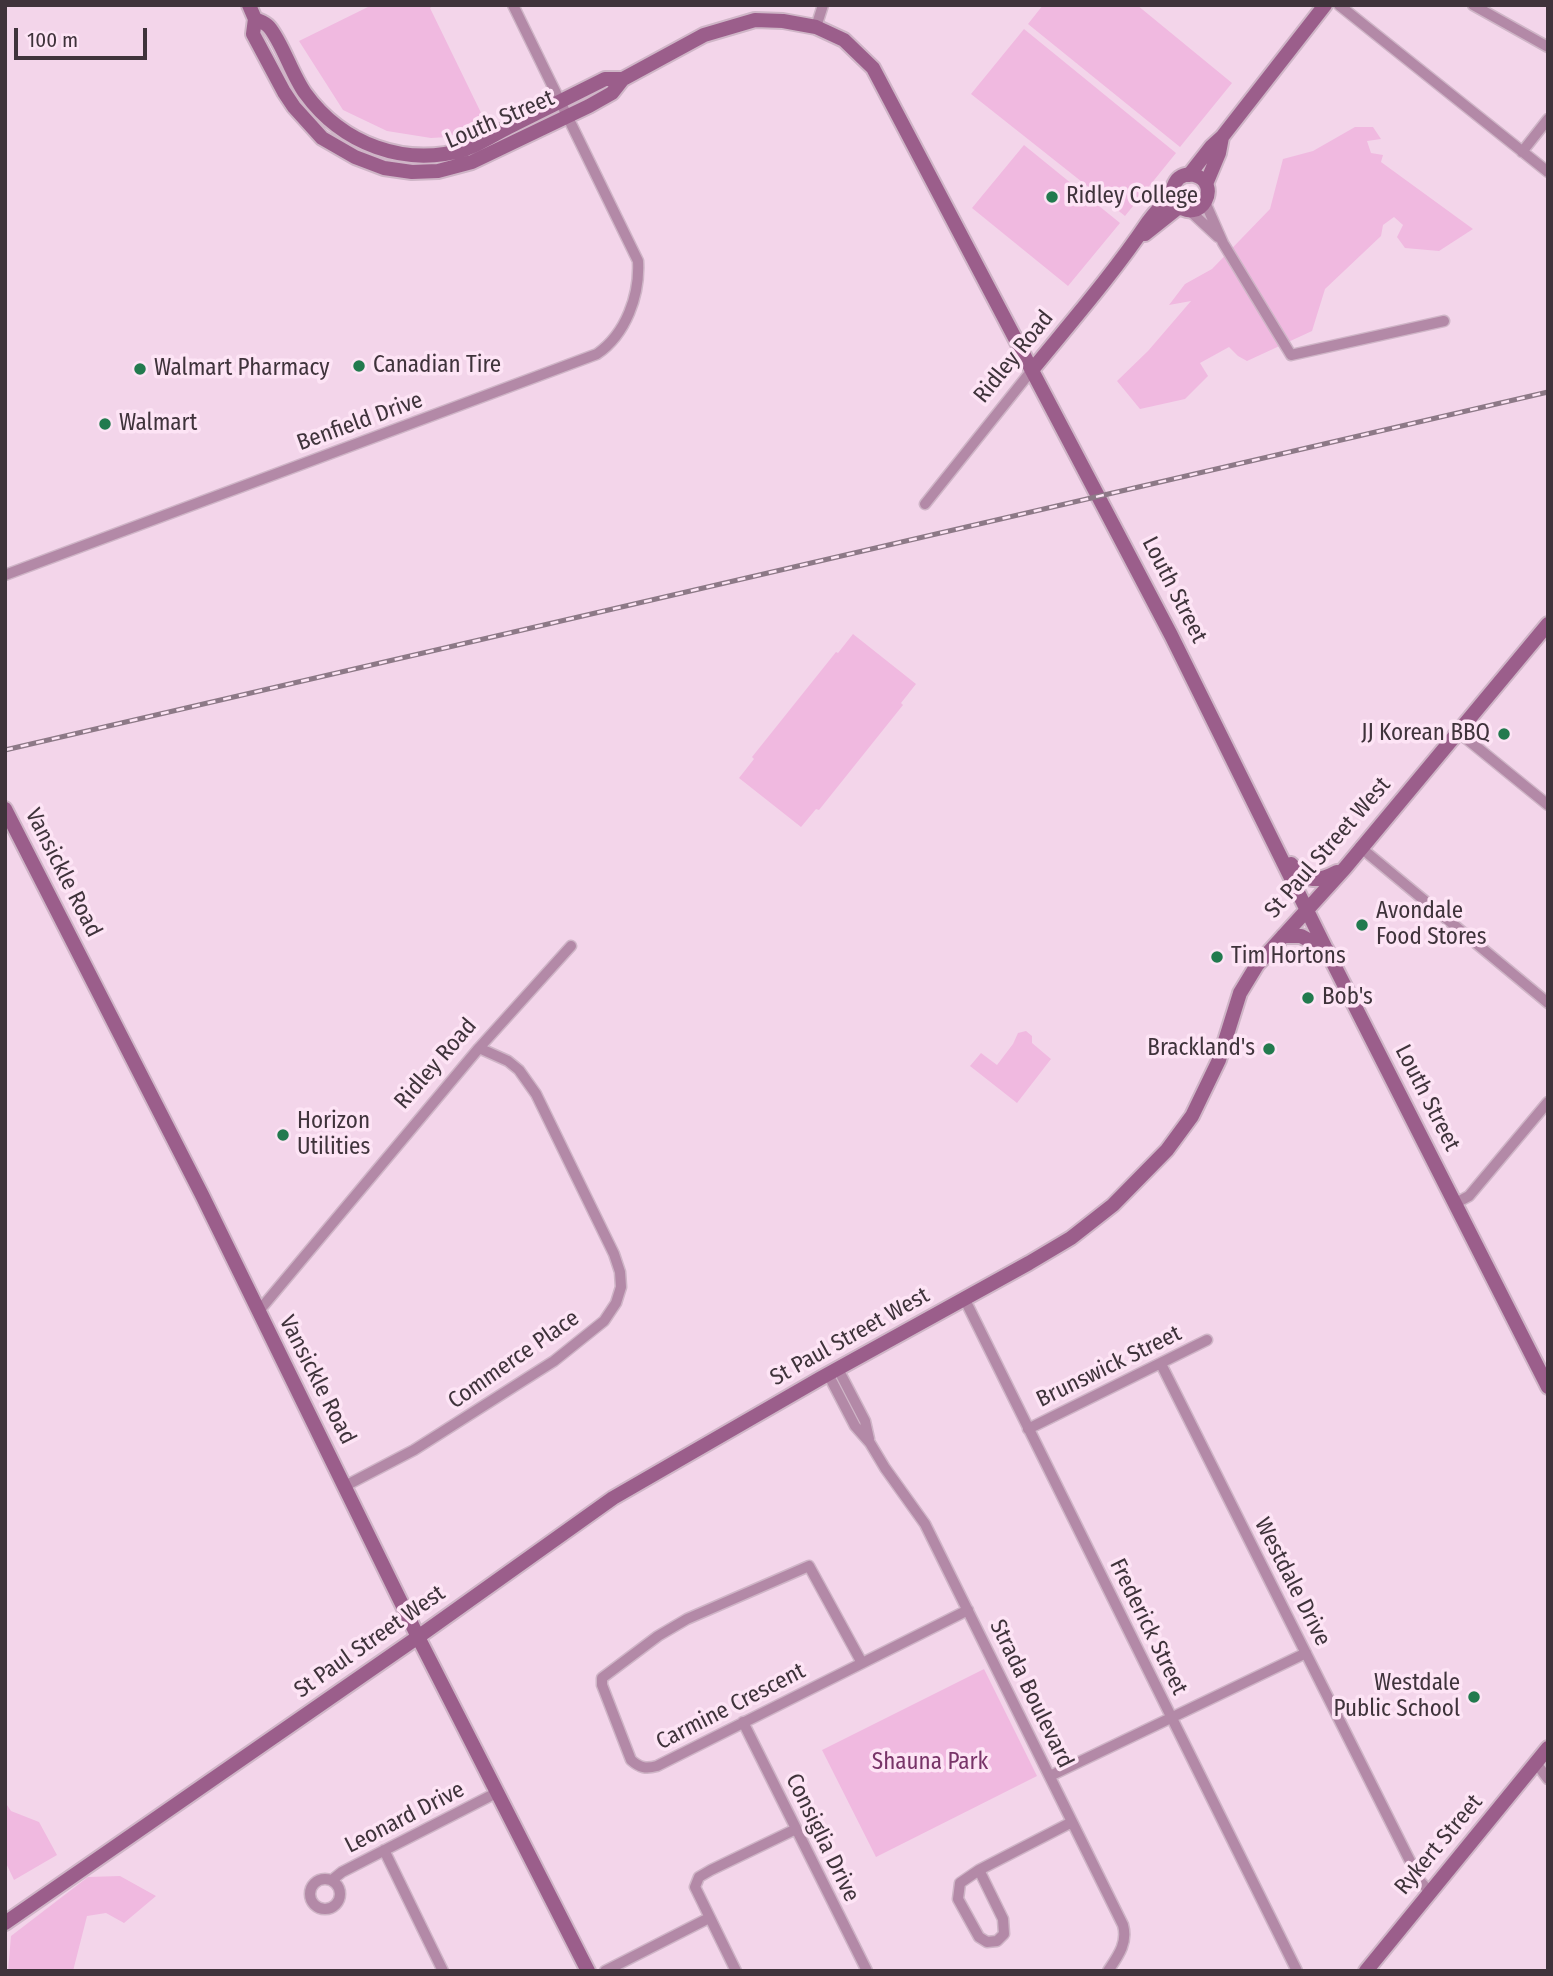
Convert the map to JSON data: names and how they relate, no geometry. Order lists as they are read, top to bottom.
{
  "streets": {
    "main road": [
      "Louth Street",
      "Ridley Road",
      "St Paul Street West",
      "Vansickle Road",
      "Rykert Street"
    ],
    "street": [
      "Benfield Drive",
      "Commerce Place",
      "Brunswick Street",
      "Westdale Drive",
      "Frederick Street",
      "Strada Boulevard",
      "Carmine Crescent",
      "Leonard Drive",
      "Consiglia Drive"
    ]
  },
  "crossings": [
    ["Louth Street", "Ridley Road"],
    ["Louth Street", "Benfield Drive"],
    ["Louth Street", "St Paul Street West"],
    ["Ridley Road", "Vansickle Road"],
    ["Ridley Road", "Commerce Place"],
    ["St Paul Street West", "Vansickle Road"],
    ["St Paul Street West", "Frederick Street"],
    ["St Paul Street West", "Strada Boulevard"],
    ["Vansickle Road", "Commerce Place"],
    ["Vansickle Road", "Leonard Drive"],
    ["Brunswick Street", "Westdale Drive"],
    ["Brunswick Street", "Frederick Street"],
    ["Westdale Drive", "Rykert Street"],
    ["Strada Boulevard", "Carmine Crescent"],
    ["Carmine Crescent", "Consiglia Drive"]
  ],
  "parks": ["Shauna Park"],
  "places": [
    "Ridley College",
    "Canadian Tire",
    "Walmart Pharmacy",
    "Walmart",
    "JJ Korean BBQ",
    "Avondale Food Stores",
    "Tim Hortons",
    "Bob's",
    "Brackland's",
    "Horizon Utilities",
    "Westdale Public School"
  ],
  "scale_bar": "100 m"
}
